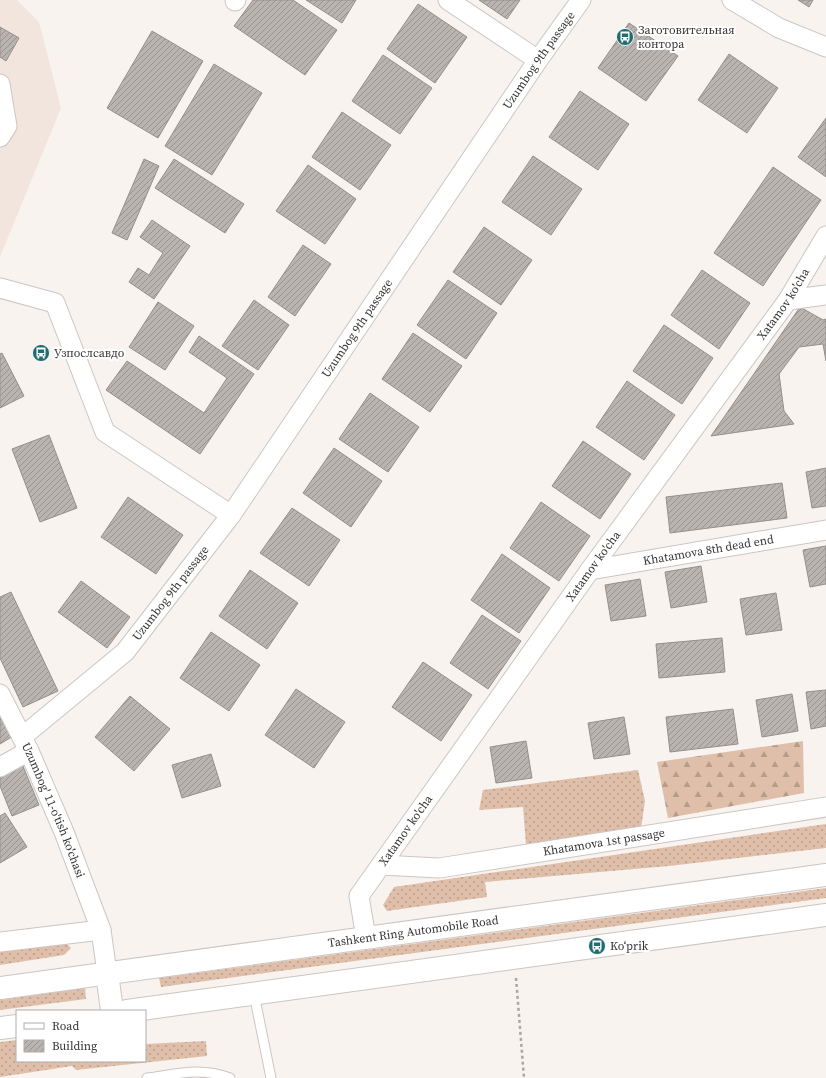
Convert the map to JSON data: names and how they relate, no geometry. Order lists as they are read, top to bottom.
{
  "streets": {
    "highway": ["Tashkent Ring Automobile Road"],
    "street": [
      "Uzumbog 9th passage",
      "Xatamov ko'cha",
      "Khatamova 8th dead end",
      "Uzumbog' 11-o'tish ko'chasi",
      "Khatamova 1st passage"
    ]
  },
  "crossings": [
    ["Uzumbog 9th passage", "Uzumbog' 11-o'tish ko'chasi"],
    ["Xatamov ko'cha", "Khatamova 8th dead end"],
    ["Xatamov ko'cha", "Khatamova 1st passage"],
    ["Xatamov ko'cha", "Tashkent Ring Automobile Road"],
    ["Uzumbog' 11-o'tish ko'chasi", "Tashkent Ring Automobile Road"]
  ],
  "places": {
    "bus stop": ["Заготовительная контора", "Узпослсавдо", "Koʻprik"]
  },
  "legend": ["Road", "Building"]
}
